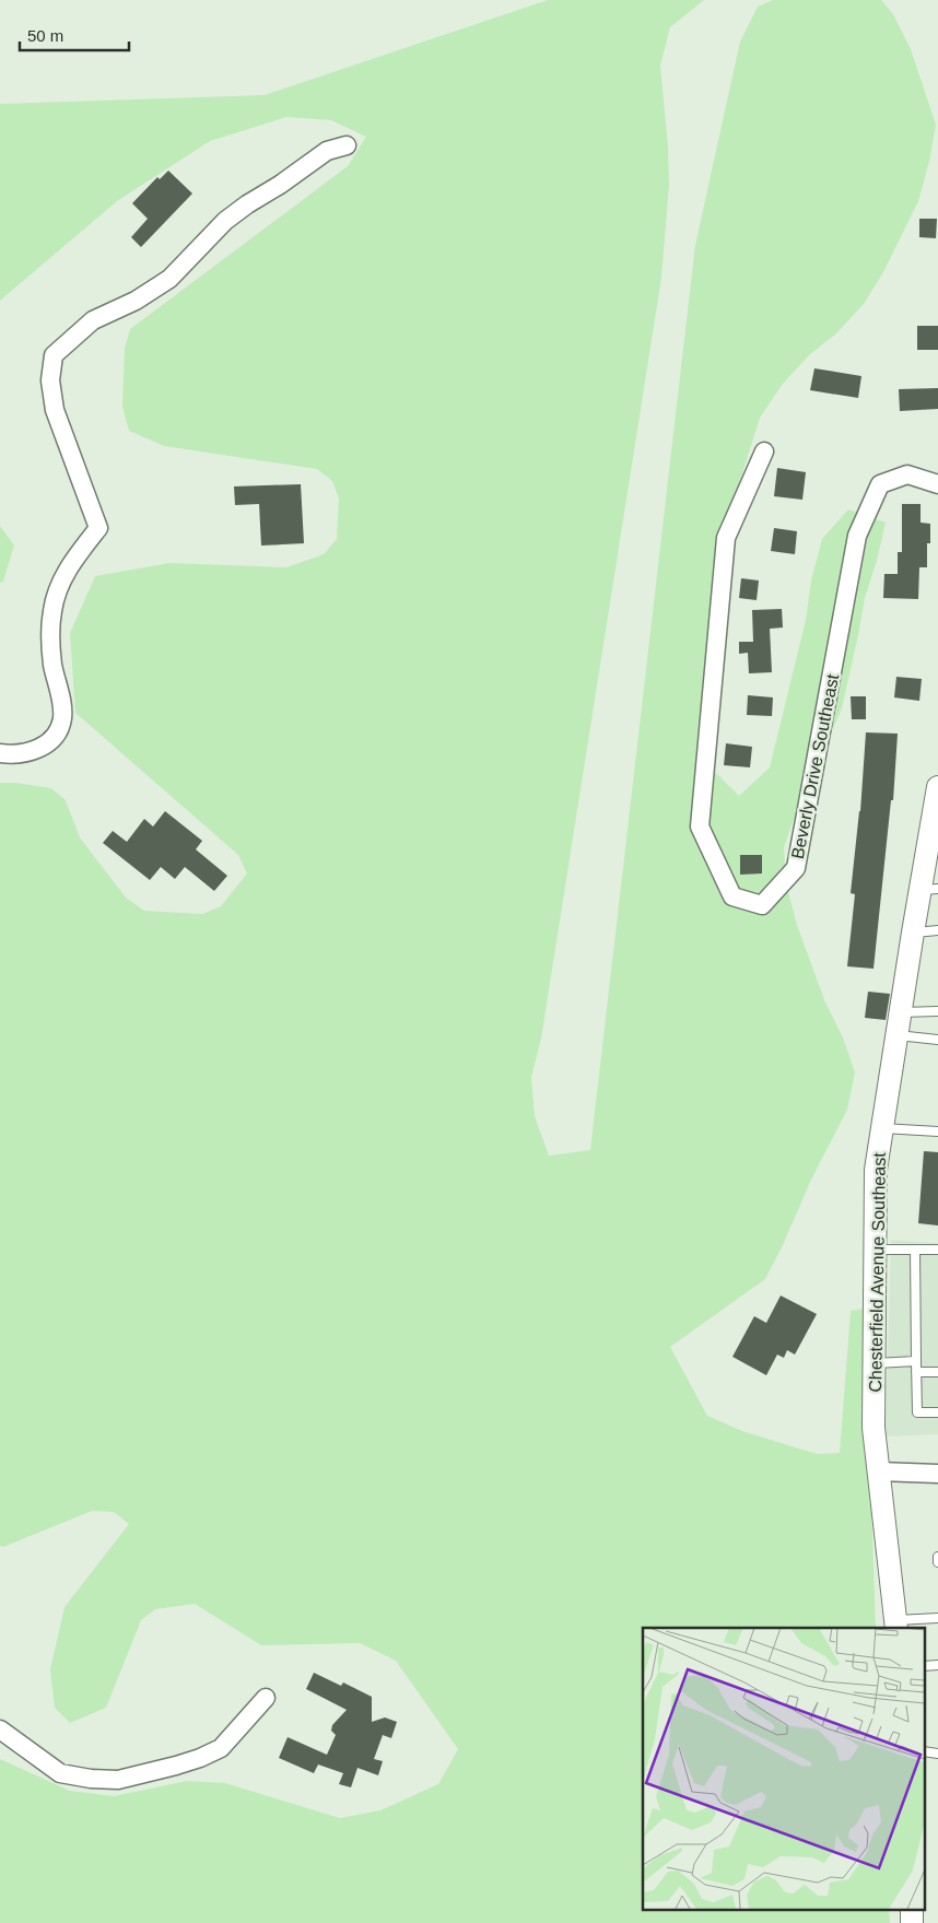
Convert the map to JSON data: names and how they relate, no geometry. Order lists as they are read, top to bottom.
{
  "streets": {
    "street": ["Beverly Drive Southeast", "Chesterfield Avenue Southeast"]
  },
  "scale_bar": "50 m"
}
